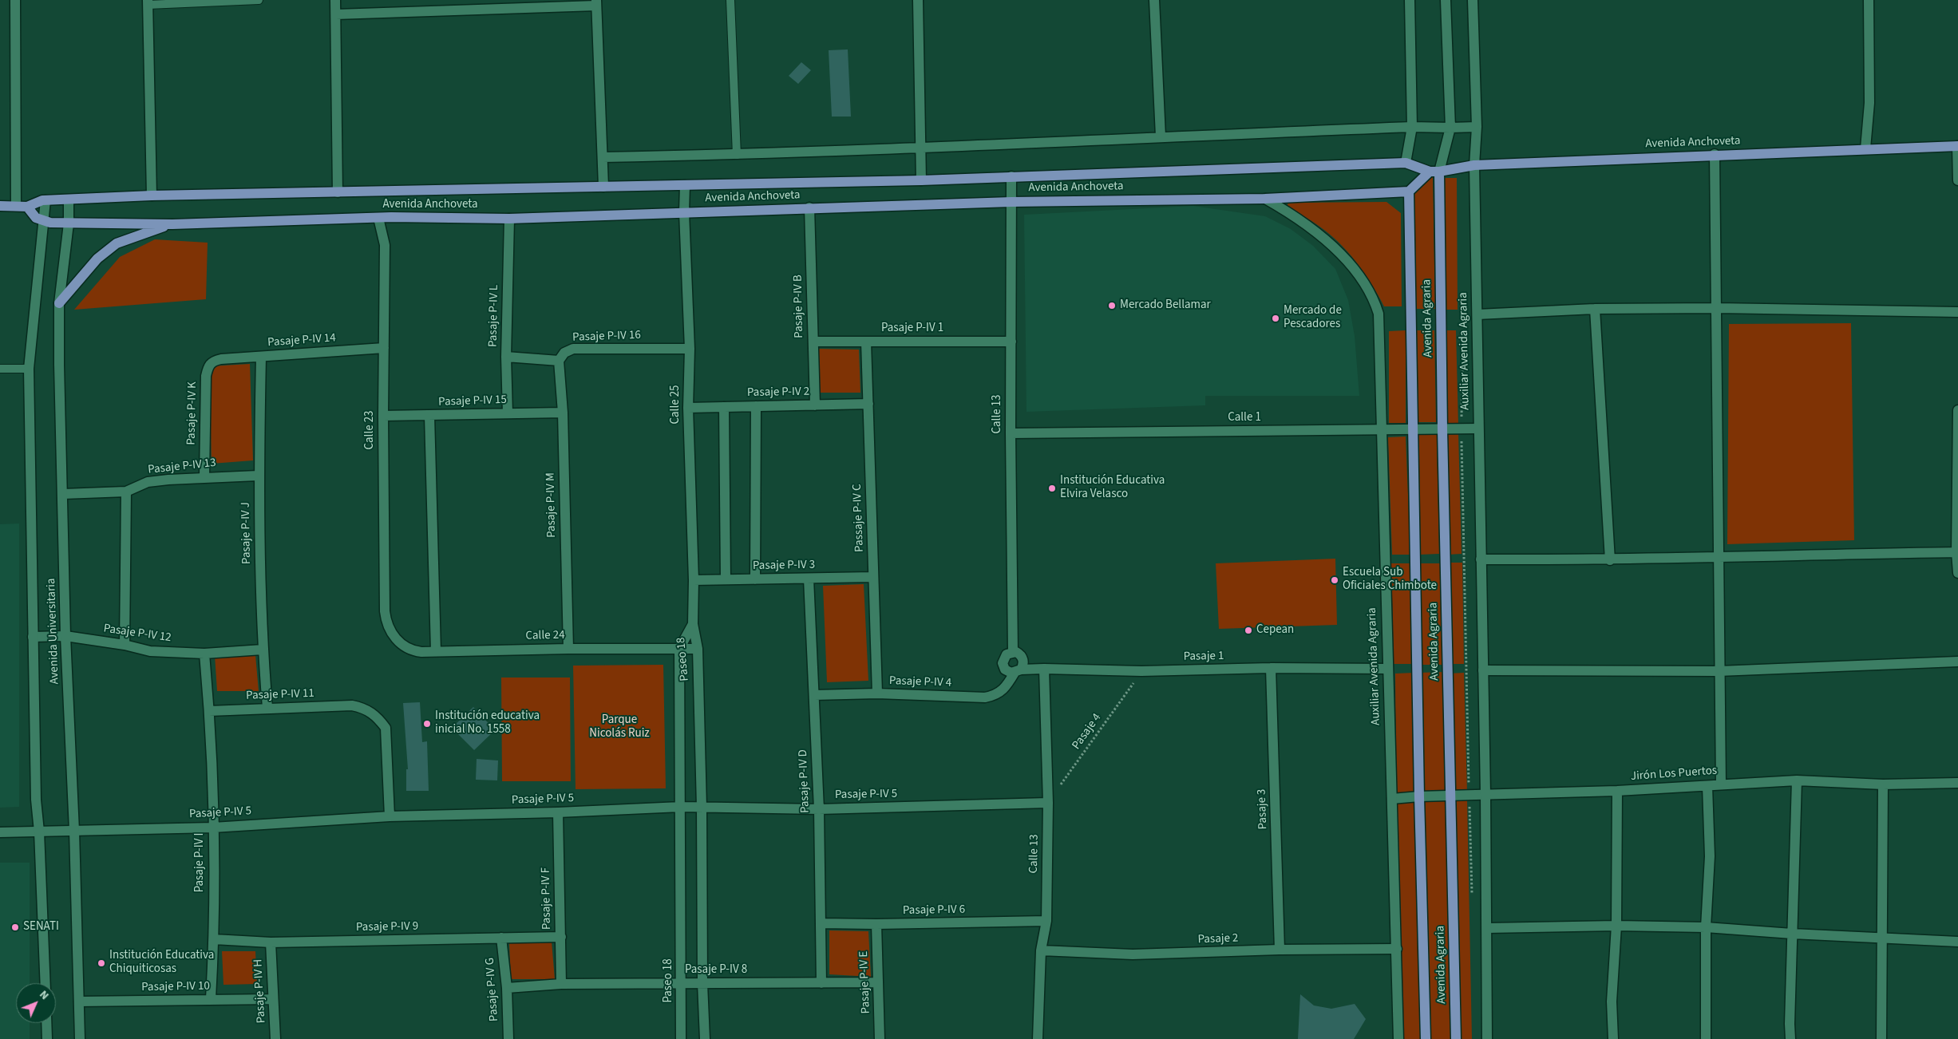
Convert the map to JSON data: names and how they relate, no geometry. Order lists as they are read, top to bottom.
{
  "streets": {
    "main road": ["Avenida Anchoveta", "Avenida Agraria"],
    "street": [
      "Pasaje P-IV B",
      "Pasaje P-IV L",
      "Pasaje P-IV 1",
      "Pasaje P-IV 16",
      "Pasaje P-IV 14",
      "Auxiliar Avenida Agraria",
      "Pasaje P-IV 2",
      "Pasaje P-IV 15",
      "Calle 25",
      "Pasaje P-IV K",
      "Calle 13",
      "Calle 1",
      "Calle 23",
      "Pasaje P-IV 13",
      "Pasaje P-IV M",
      "Passaje P-IV C",
      "Pasaje P-IV J",
      "Pasaje P-IV 3",
      "Avenida Universitaria",
      "Pasaje P-IV 12",
      "Calle 24",
      "Pasaje 1",
      "Paseo 18",
      "Pasaje P-IV 4",
      "Pasaje P-IV 11",
      "Jirón Los Puertos",
      "Pasaje P-IV D",
      "Pasaje P-IV 5",
      "Pasaje 3",
      "Pasaje P-IV I",
      "Pasaje P-IV F",
      "Pasaje P-IV 6",
      "Pasaje P-IV 9",
      "Pasaje 2",
      "Pasaje P-IV 8",
      "Pasaje P-IV E",
      "Pasaje P-IV 10",
      "Pasaje P-IV G",
      "Pasaje P-IV H"
    ],
    "path": ["Pasaje 4"]
  },
  "crossings": [
    ["Avenida Anchoveta", "Pasaje P-IV B"],
    ["Avenida Anchoveta", "Pasaje P-IV L"],
    ["Avenida Anchoveta", "Avenida Agraria"],
    ["Avenida Anchoveta", "Auxiliar Avenida Agraria"],
    ["Avenida Anchoveta", "Calle 25"],
    ["Avenida Anchoveta", "Calle 13"],
    ["Avenida Anchoveta", "Calle 23"],
    ["Avenida Anchoveta", "Avenida Universitaria"],
    ["Pasaje P-IV B", "Pasaje P-IV 1"],
    ["Pasaje P-IV B", "Pasaje P-IV 2"],
    ["Pasaje P-IV L", "Pasaje P-IV 15"],
    ["Avenida Agraria", "Calle 1"],
    ["Avenida Agraria", "Jirón Los Puertos"],
    ["Pasaje P-IV 1", "Calle 13"],
    ["Pasaje P-IV 1", "Passaje P-IV C"],
    ["Pasaje P-IV 16", "Calle 25"],
    ["Pasaje P-IV 16", "Pasaje P-IV M"],
    ["Pasaje P-IV 14", "Pasaje P-IV K"],
    ["Pasaje P-IV 14", "Calle 23"],
    ["Pasaje P-IV 14", "Pasaje P-IV J"],
    ["Auxiliar Avenida Agraria", "Calle 1"],
    ["Auxiliar Avenida Agraria", "Pasaje 1"],
    ["Auxiliar Avenida Agraria", "Jirón Los Puertos"],
    ["Auxiliar Avenida Agraria", "Pasaje 2"],
    ["Pasaje P-IV 2", "Calle 25"],
    ["Pasaje P-IV 2", "Passaje P-IV C"],
    ["Pasaje P-IV 15", "Calle 23"],
    ["Pasaje P-IV 15", "Pasaje P-IV M"],
    ["Calle 25", "Pasaje P-IV 3"],
    ["Calle 25", "Paseo 18"],
    ["Pasaje P-IV K", "Pasaje P-IV 13"],
    ["Calle 13", "Calle 1"],
    ["Calle 13", "Pasaje 1"],
    ["Calle 13", "Pasaje P-IV 4"],
    ["Calle 13", "Pasaje 4"],
    ["Calle 13", "Pasaje P-IV 5"],
    ["Calle 13", "Pasaje P-IV 6"],
    ["Calle 13", "Pasaje 2"],
    ["Calle 23", "Calle 24"],
    ["Pasaje P-IV 13", "Pasaje P-IV J"],
    ["Pasaje P-IV 13", "Avenida Universitaria"],
    ["Pasaje P-IV M", "Calle 24"],
    ["Passaje P-IV C", "Pasaje P-IV 3"],
    ["Passaje P-IV C", "Pasaje P-IV 4"],
    ["Pasaje P-IV J", "Pasaje P-IV 12"],
    ["Pasaje P-IV J", "Pasaje P-IV 11"],
    ["Pasaje P-IV 3", "Pasaje P-IV D"],
    ["Avenida Universitaria", "Pasaje P-IV 12"],
    ["Avenida Universitaria", "Pasaje P-IV 5"],
    ["Avenida Universitaria", "Pasaje P-IV 10"],
    ["Pasaje P-IV 12", "Pasaje P-IV I"],
    ["Calle 24", "Paseo 18"],
    ["Pasaje 1", "Pasaje P-IV 4"],
    ["Pasaje 1", "Pasaje 4"],
    ["Pasaje 1", "Pasaje 3"],
    ["Paseo 18", "Pasaje P-IV 5"],
    ["Paseo 18", "Pasaje P-IV 8"],
    ["Pasaje P-IV 4", "Pasaje P-IV D"],
    ["Pasaje P-IV 11", "Pasaje P-IV 5"],
    ["Pasaje P-IV 11", "Pasaje P-IV I"],
    ["Pasaje 4", "Pasaje P-IV 5"],
    ["Pasaje P-IV D", "Pasaje P-IV 5"],
    ["Pasaje P-IV D", "Pasaje P-IV 6"],
    ["Pasaje P-IV D", "Pasaje P-IV 8"],
    ["Pasaje P-IV 5", "Pasaje P-IV I"],
    ["Pasaje P-IV 5", "Pasaje P-IV F"],
    ["Pasaje 3", "Pasaje 2"],
    ["Pasaje P-IV I", "Pasaje P-IV 9"],
    ["Pasaje P-IV I", "Pasaje P-IV 10"],
    ["Pasaje P-IV F", "Pasaje P-IV 9"],
    ["Pasaje P-IV F", "Pasaje P-IV 8"],
    ["Pasaje P-IV 6", "Pasaje P-IV E"],
    ["Pasaje P-IV 9", "Pasaje P-IV G"],
    ["Pasaje P-IV 9", "Pasaje P-IV H"],
    ["Pasaje P-IV 8", "Pasaje P-IV E"],
    ["Pasaje P-IV 8", "Pasaje P-IV G"],
    ["Pasaje P-IV 10", "Pasaje P-IV H"]
  ],
  "parks": ["Parque Nicolás Ruiz"],
  "places": [
    "Mercado Bellamar",
    "Mercado de Pescadores",
    "Institución Educativa Elvira Velasco",
    "Escuela Sub Oficiales Chimbote",
    "Cepean",
    "Institución educativa inicial No. 1558",
    "SENATI",
    "Institución Educativa Chiquiticosas"
  ],
  "north": "top right"
}
